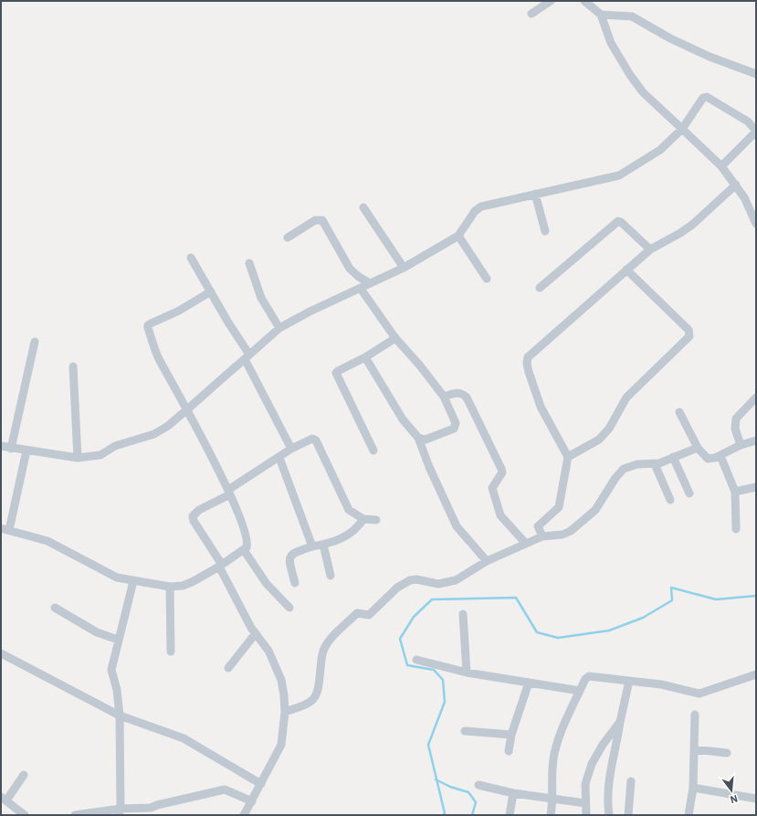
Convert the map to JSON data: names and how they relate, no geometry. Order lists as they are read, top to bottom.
{
  "north": "bottom"
}
